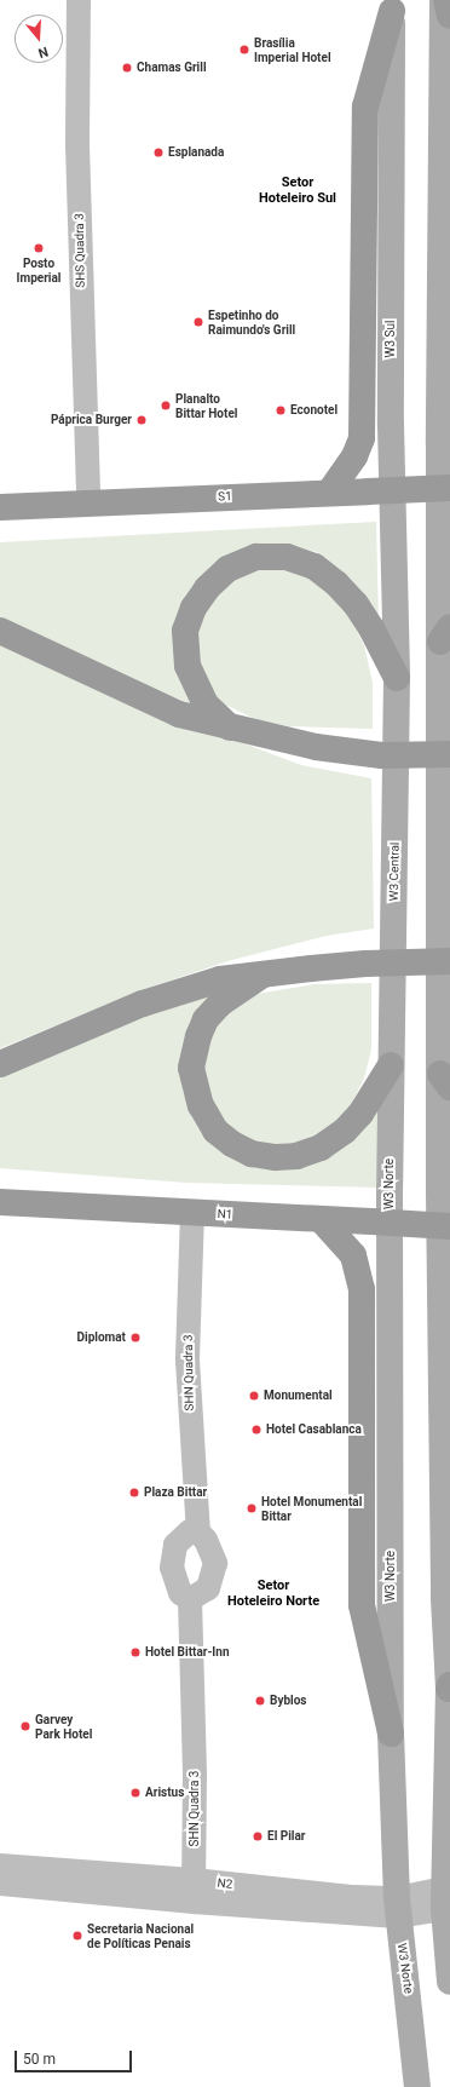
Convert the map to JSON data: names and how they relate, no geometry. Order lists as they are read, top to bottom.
{
  "streets": {
    "highway": ["S1", "N1"],
    "main road": ["W3 Sul", "W3 Central", "W3 Norte"],
    "street": ["SHS Quadra 3", "SHN Quadra 3", "N2"]
  },
  "crossings": [
    ["SHS Quadra 3", "S1"],
    ["W3 Sul", "W3 Central"],
    ["W3 Central", "W3 Norte"],
    ["W3 Norte", "N2"],
    ["N1", "SHN Quadra 3"],
    ["SHN Quadra 3", "N2"]
  ],
  "districts": ["Setor Hoteleiro Sul", "Setor Hoteleiro Norte"],
  "places": [
    "Brasília Imperial Hotel",
    "Chamas Grill",
    "Esplanada",
    "Posto Imperial",
    "Espetinho do Raimundo's Grill",
    "Planalto Bittar Hotel",
    "Econotel",
    "Páprica Burger",
    "Diplomat",
    "Monumental",
    "Hotel Casablanca",
    "Plaza Bittar",
    "Hotel Monumental Bittar",
    "Hotel Bittar-Inn",
    "Byblos",
    "Garvey Park Hotel",
    "Aristus",
    "El Pilar",
    "Secretaria Nacional de Políticas Penais"
  ],
  "scale_bar": "50 m",
  "north": "bottom"
}
